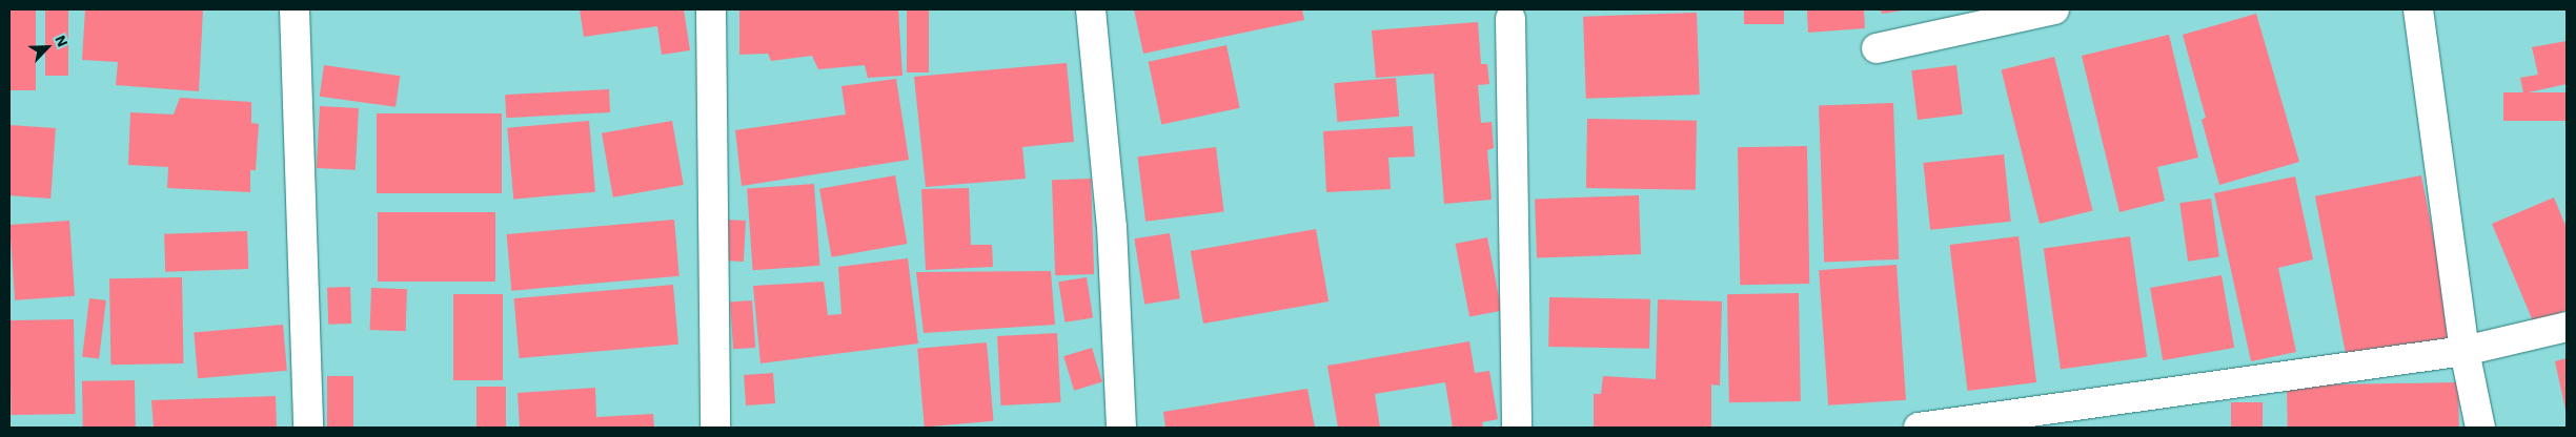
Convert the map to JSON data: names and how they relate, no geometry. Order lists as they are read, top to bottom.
{
  "north": "top right"
}
